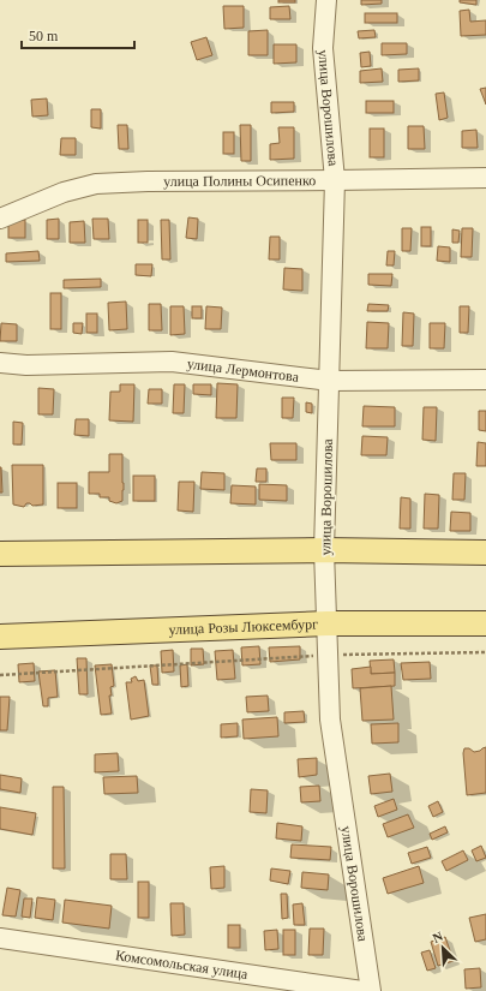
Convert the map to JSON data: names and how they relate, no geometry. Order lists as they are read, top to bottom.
{
  "streets": {
    "main road": ["улица Розы Люксембург"],
    "street": [
      "улица Ворошилова",
      "улица Полины Осипенко",
      "улица Лермонтова",
      "Комсомольская улица"
    ]
  },
  "crossings": [
    ["улица Ворошилова", "улица Полины Осипенко"],
    ["улица Ворошилова", "улица Лермонтова"],
    ["улица Ворошилова", "улица Розы Люксембург"]
  ],
  "scale_bar": "50 m",
  "north": "top left"
}
